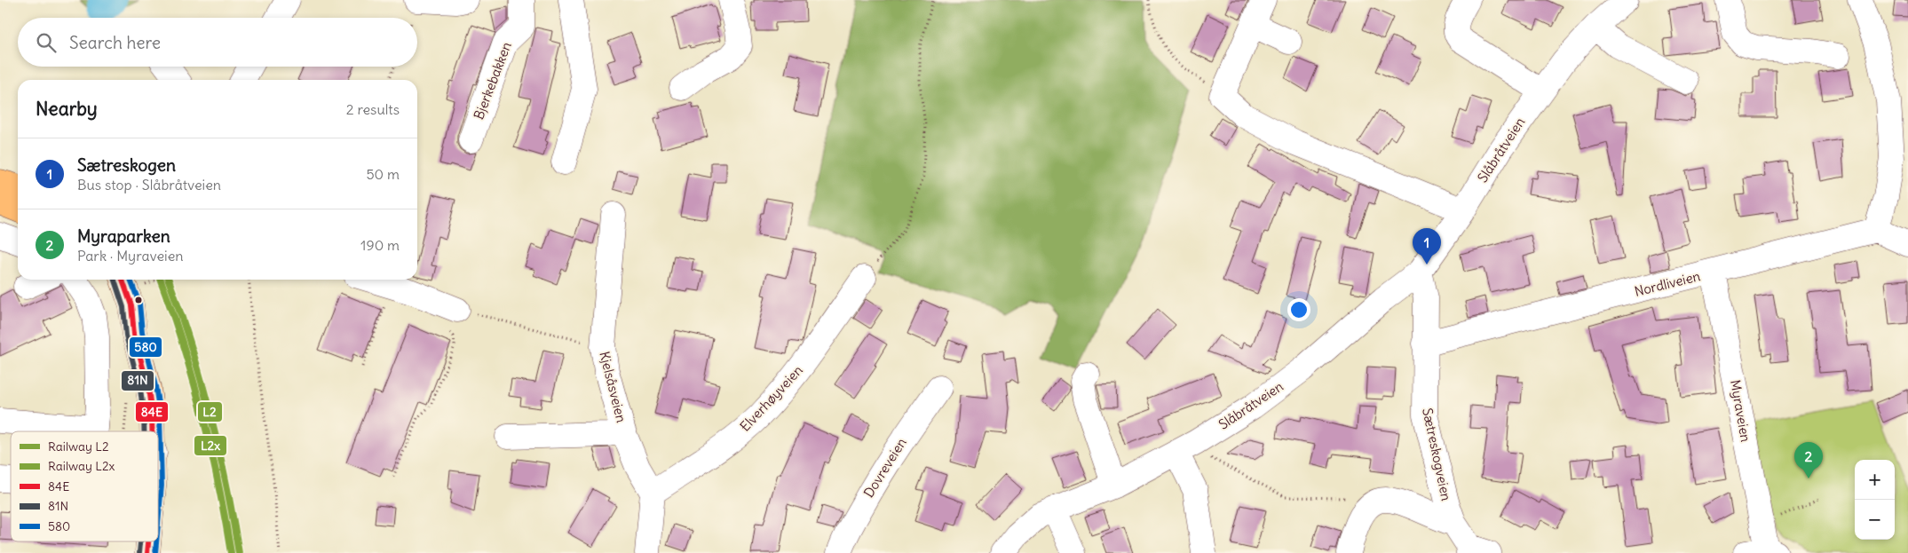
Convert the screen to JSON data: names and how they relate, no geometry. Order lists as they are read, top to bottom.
{
  "streets": {
    "street": [
      "Bjerkebakken",
      "Slåbråtveien",
      "Nordliveien",
      "Kjelsåsveien",
      "Elverhøyveien",
      "Myraveien",
      "Sætreskogveien",
      "Dovreveien"
    ]
  },
  "crossings": [
    ["Slåbråtveien", "Sætreskogveien"],
    ["Nordliveien", "Myraveien"],
    ["Nordliveien", "Sætreskogveien"],
    ["Kjelsåsveien", "Elverhøyveien"]
  ],
  "lines": [
    "rail line L2",
    "rail line L2x",
    "transit line 84E",
    "transit line 81N",
    "transit line 580"
  ],
  "legend": [
    "Railway L2",
    "Railway L2x",
    "84E",
    "81N",
    "580"
  ],
  "page": {
    "search": "Search here",
    "heading": ["Nearby", "2 results"],
    "list": [
      {
        "mark": "1",
        "name": "Sætreskogen",
        "note": "Bus stop · Slåbråtveien",
        "value": "50 m"
      },
      {
        "mark": "2",
        "name": "Myraparken",
        "note": "Park · Myraveien",
        "value": "190 m"
      }
    ],
    "pins": ["1", "2"],
    "map_buttons": ["+", "−"]
  }
}
